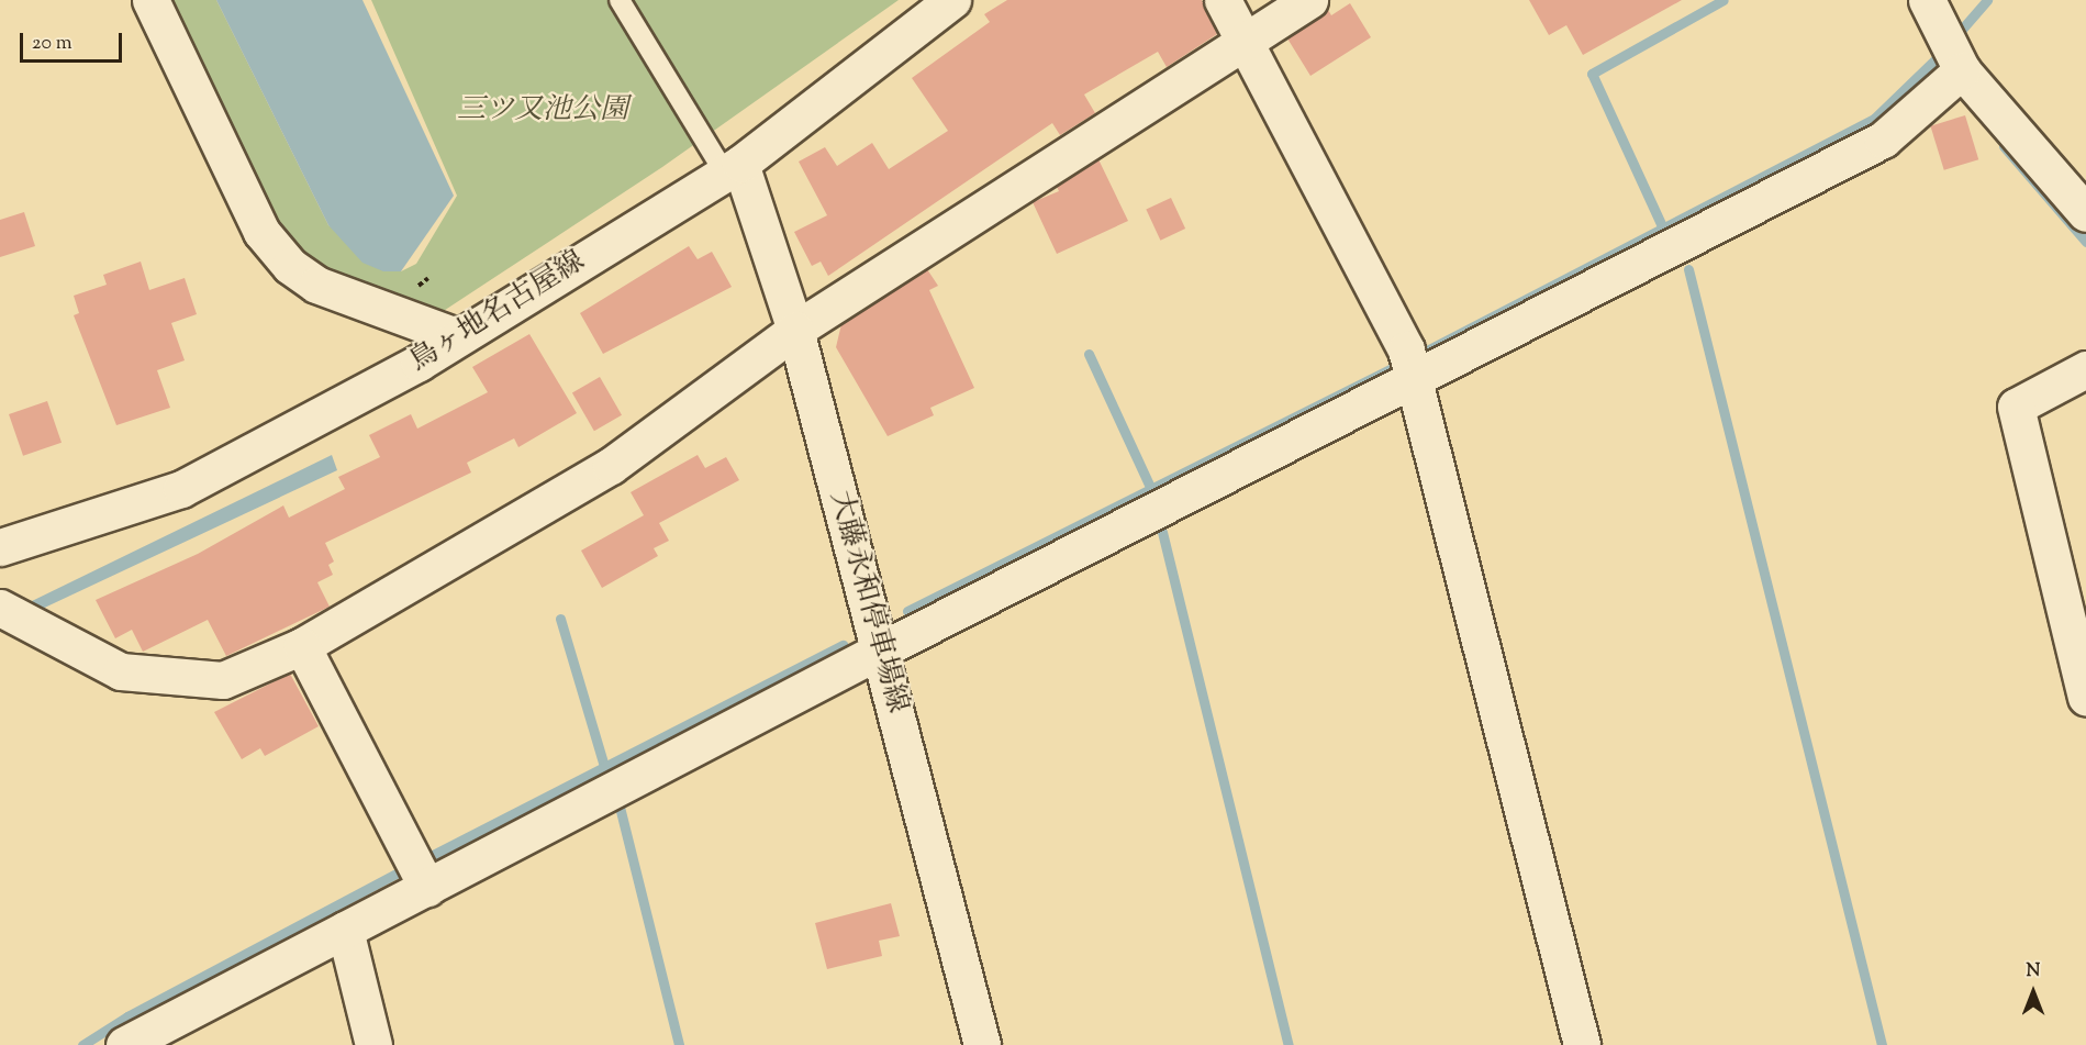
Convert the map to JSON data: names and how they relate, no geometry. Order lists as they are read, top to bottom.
{
  "streets": {
    "street": ["鳥ヶ地名古屋線", "大藤永和停車場線"]
  },
  "crossings": [
    ["鳥ヶ地名古屋線", "大藤永和停車場線"]
  ],
  "parks": ["三ツ又池公園"],
  "scale_bar": "20 m",
  "north": "top"
}
